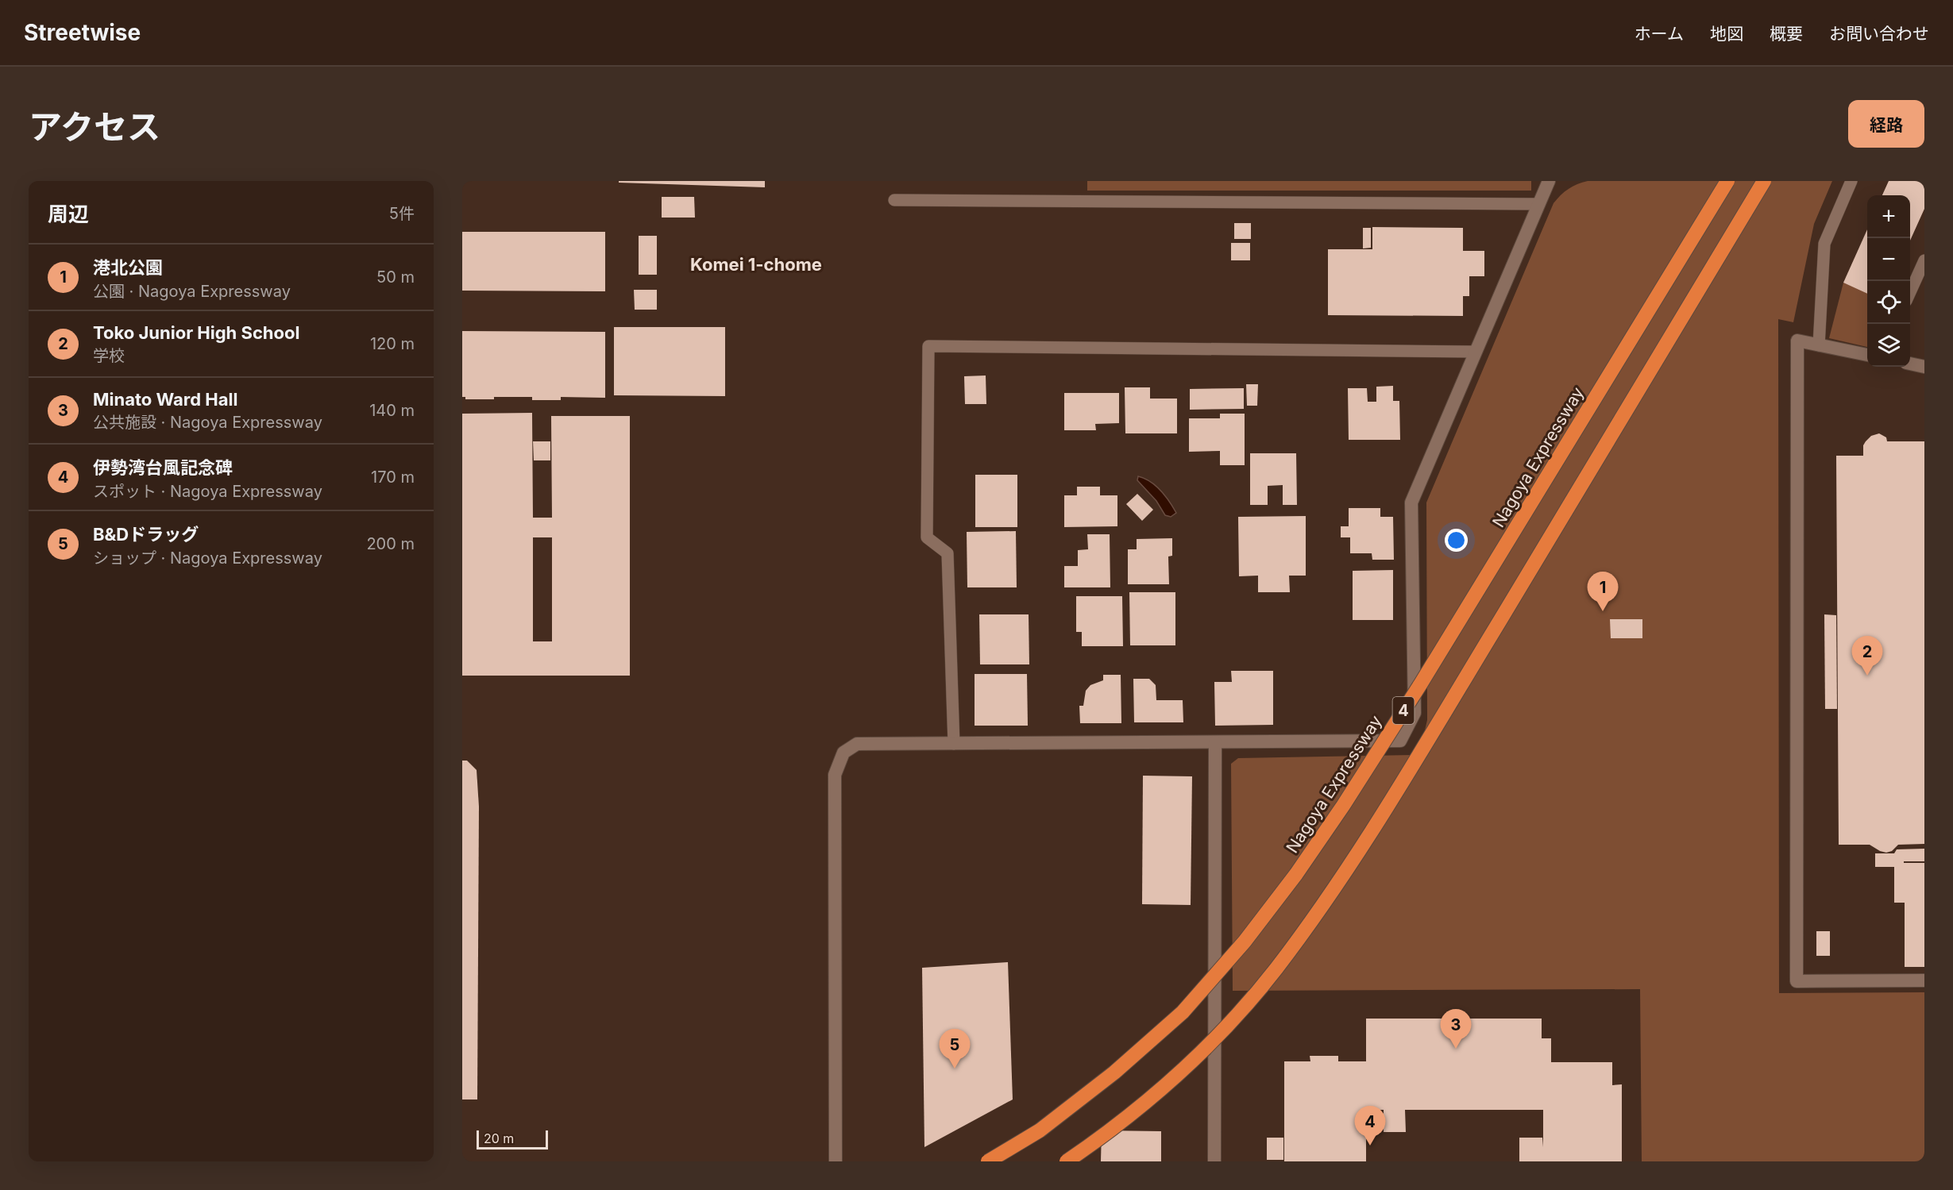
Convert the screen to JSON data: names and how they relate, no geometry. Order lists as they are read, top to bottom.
{
  "streets": {
    "highway": ["Nagoya Expressway", "4"]
  },
  "districts": ["Komei 1-chome"],
  "scale_bar": "20 m",
  "page": {
    "header": "Streetwise",
    "nav": [
      "ホーム",
      "地図",
      "概要",
      "お問い合わせ"
    ],
    "title": "アクセス",
    "buttons": "経路",
    "heading": ["周辺", "5件"],
    "map_buttons": ["+", "−"],
    "list": [
      {
        "mark": "1",
        "name": "港北公園",
        "note": "公園 · Nagoya Expressway",
        "value": "50 m"
      },
      {
        "mark": "2",
        "name": "Toko Junior High School",
        "note": "学校",
        "value": "120 m"
      },
      {
        "mark": "3",
        "name": "Minato Ward Hall",
        "note": "公共施設 · Nagoya Expressway",
        "value": "140 m"
      },
      {
        "mark": "4",
        "name": "伊勢湾台風記念碑",
        "note": "スポット · Nagoya Expressway",
        "value": "170 m"
      },
      {
        "mark": "5",
        "name": "B&Dドラッグ",
        "note": "ショップ · Nagoya Expressway",
        "value": "200 m"
      }
    ],
    "pins": [
      "1",
      "2",
      "3",
      "5",
      "4"
    ],
    "scale": "20 m"
  }
}
